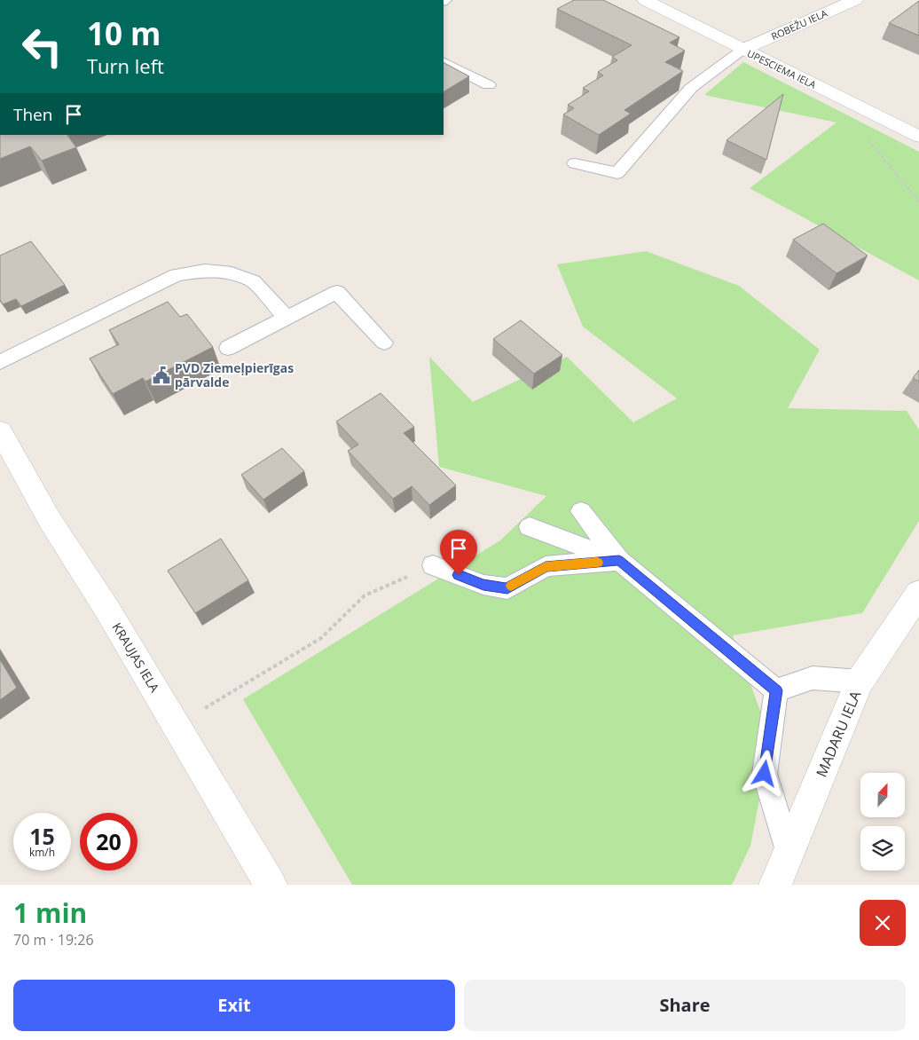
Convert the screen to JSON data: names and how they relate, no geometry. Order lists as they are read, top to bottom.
{
  "streets": {
    "street": [
      "ROBEŽU IELA",
      "UPESCIEMA IELA",
      "KRAUJAS IELA",
      "MADARU IELA"
    ]
  },
  "crossings": [
    ["ROBEŽU IELA", "UPESCIEMA IELA"]
  ],
  "places": {
    "public building": ["PVD Ziemeļpierīgas pārvalde"]
  },
  "north": "top",
  "page": {
    "turn": ["10 m", "Turn left"],
    "then": "Then",
    "speed": "15 km/h",
    "limit": "20",
    "heading": ["1 min", "70 m · 19:26"],
    "buttons": ["Exit", "Share"]
  }
}
